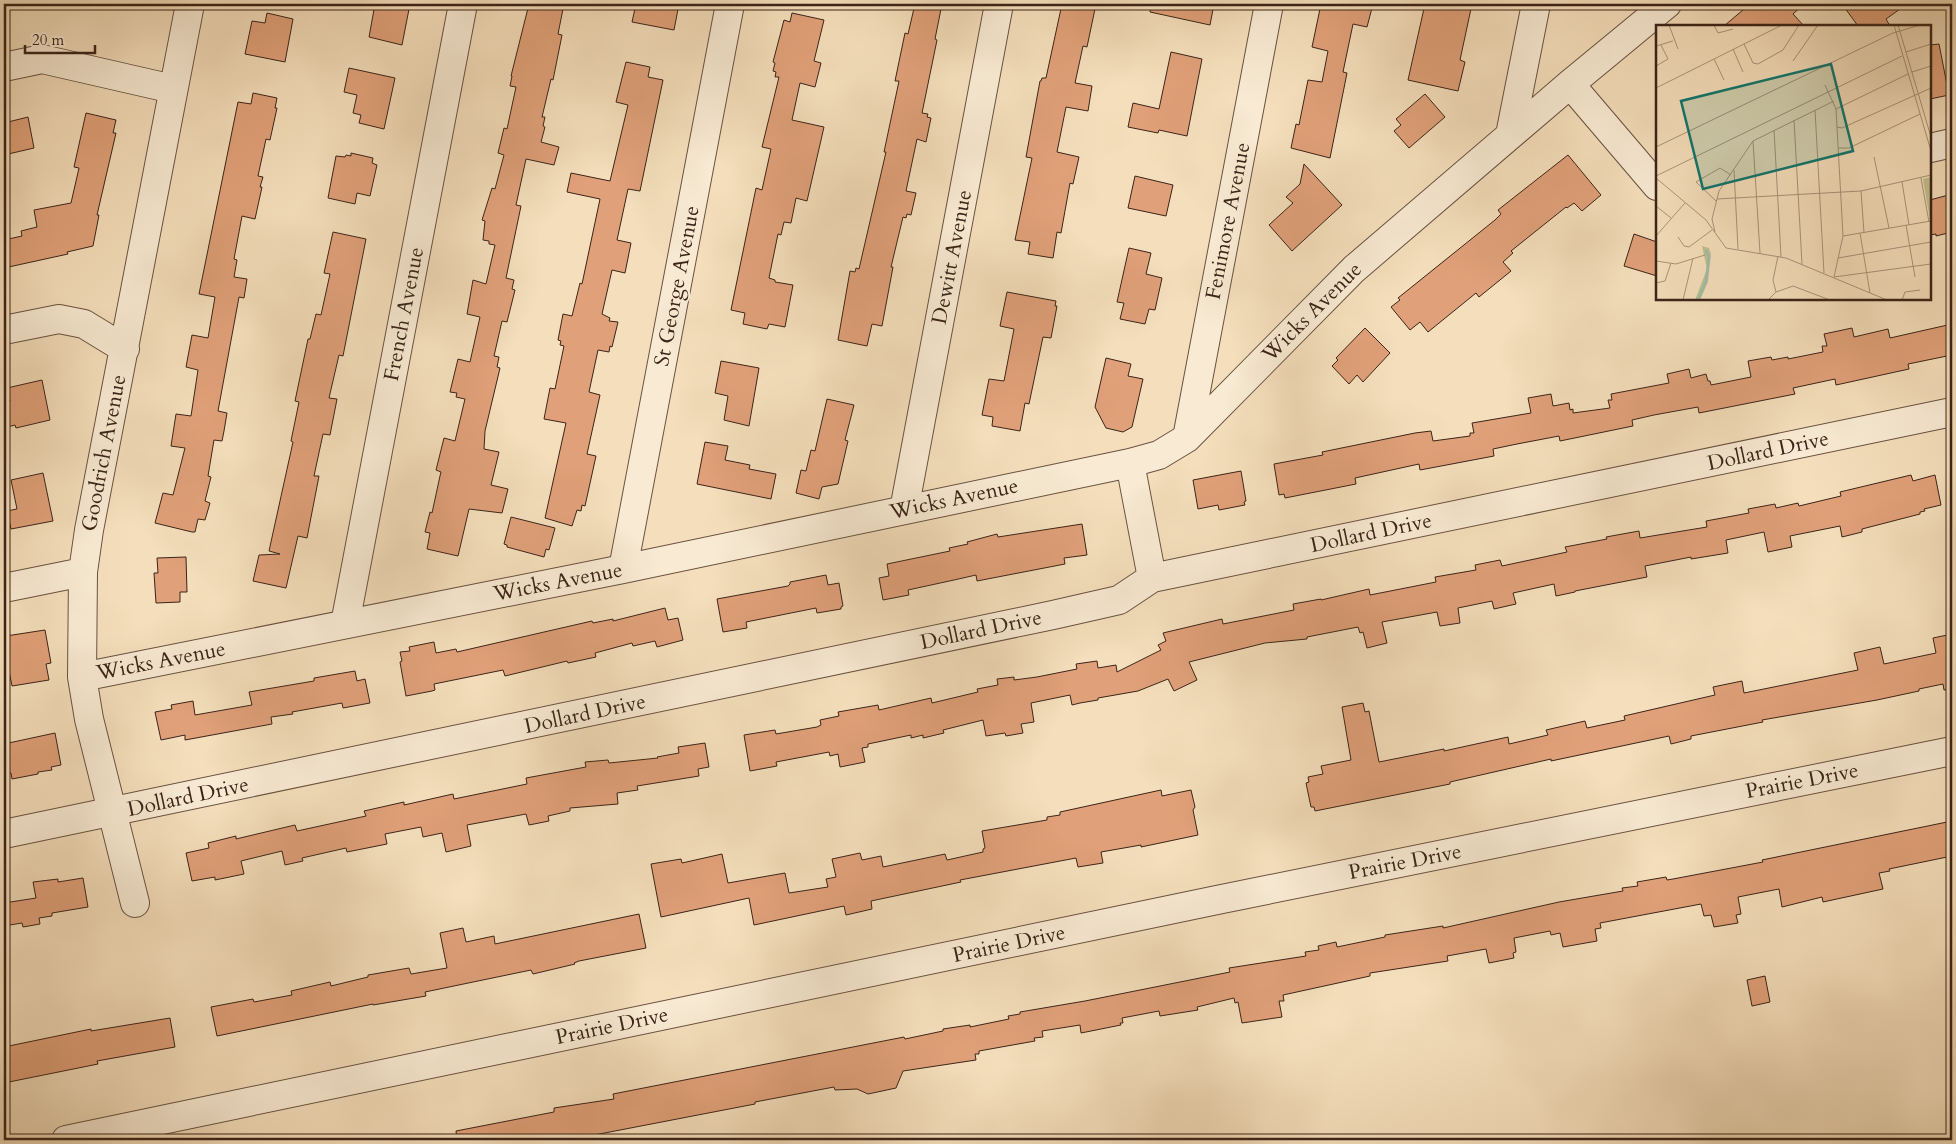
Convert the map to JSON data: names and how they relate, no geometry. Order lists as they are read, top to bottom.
{
  "streets": {
    "street": [
      "Fenimore Avenue",
      "Dewitt Avenue",
      "St George Avenue",
      "Wicks Avenue",
      "French Avenue",
      "Dollard Drive",
      "Goodrich Avenue",
      "Prairie Drive"
    ]
  },
  "crossings": [
    ["Fenimore Avenue", "Wicks Avenue"],
    ["Dewitt Avenue", "Wicks Avenue"],
    ["St George Avenue", "Wicks Avenue"],
    ["Wicks Avenue", "French Avenue"],
    ["Wicks Avenue", "Goodrich Avenue"],
    ["Dollard Drive", "Goodrich Avenue"]
  ],
  "scale_bar": "20 m"
}
